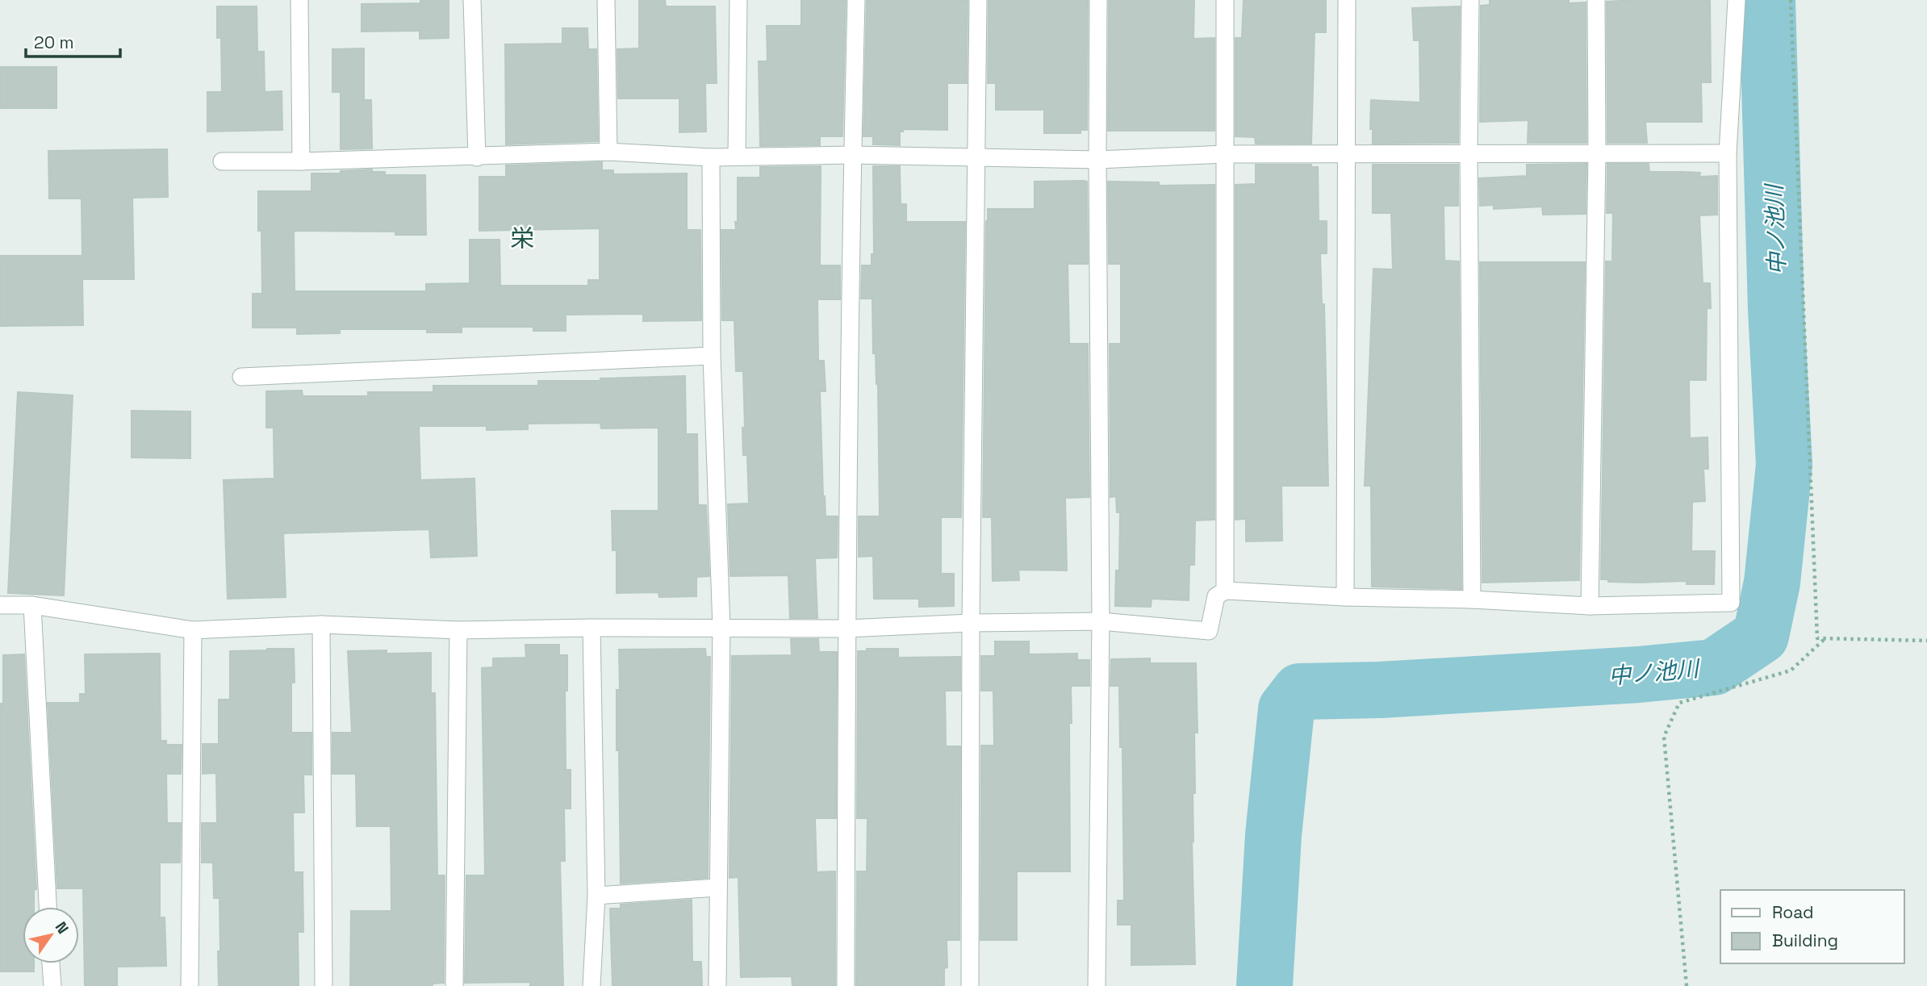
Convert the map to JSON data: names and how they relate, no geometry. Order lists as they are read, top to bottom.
{
  "districts": ["栄"],
  "water": ["中ノ池川"],
  "legend": ["Road", "Building"],
  "scale_bar": "20 m",
  "north": "top right"
}
